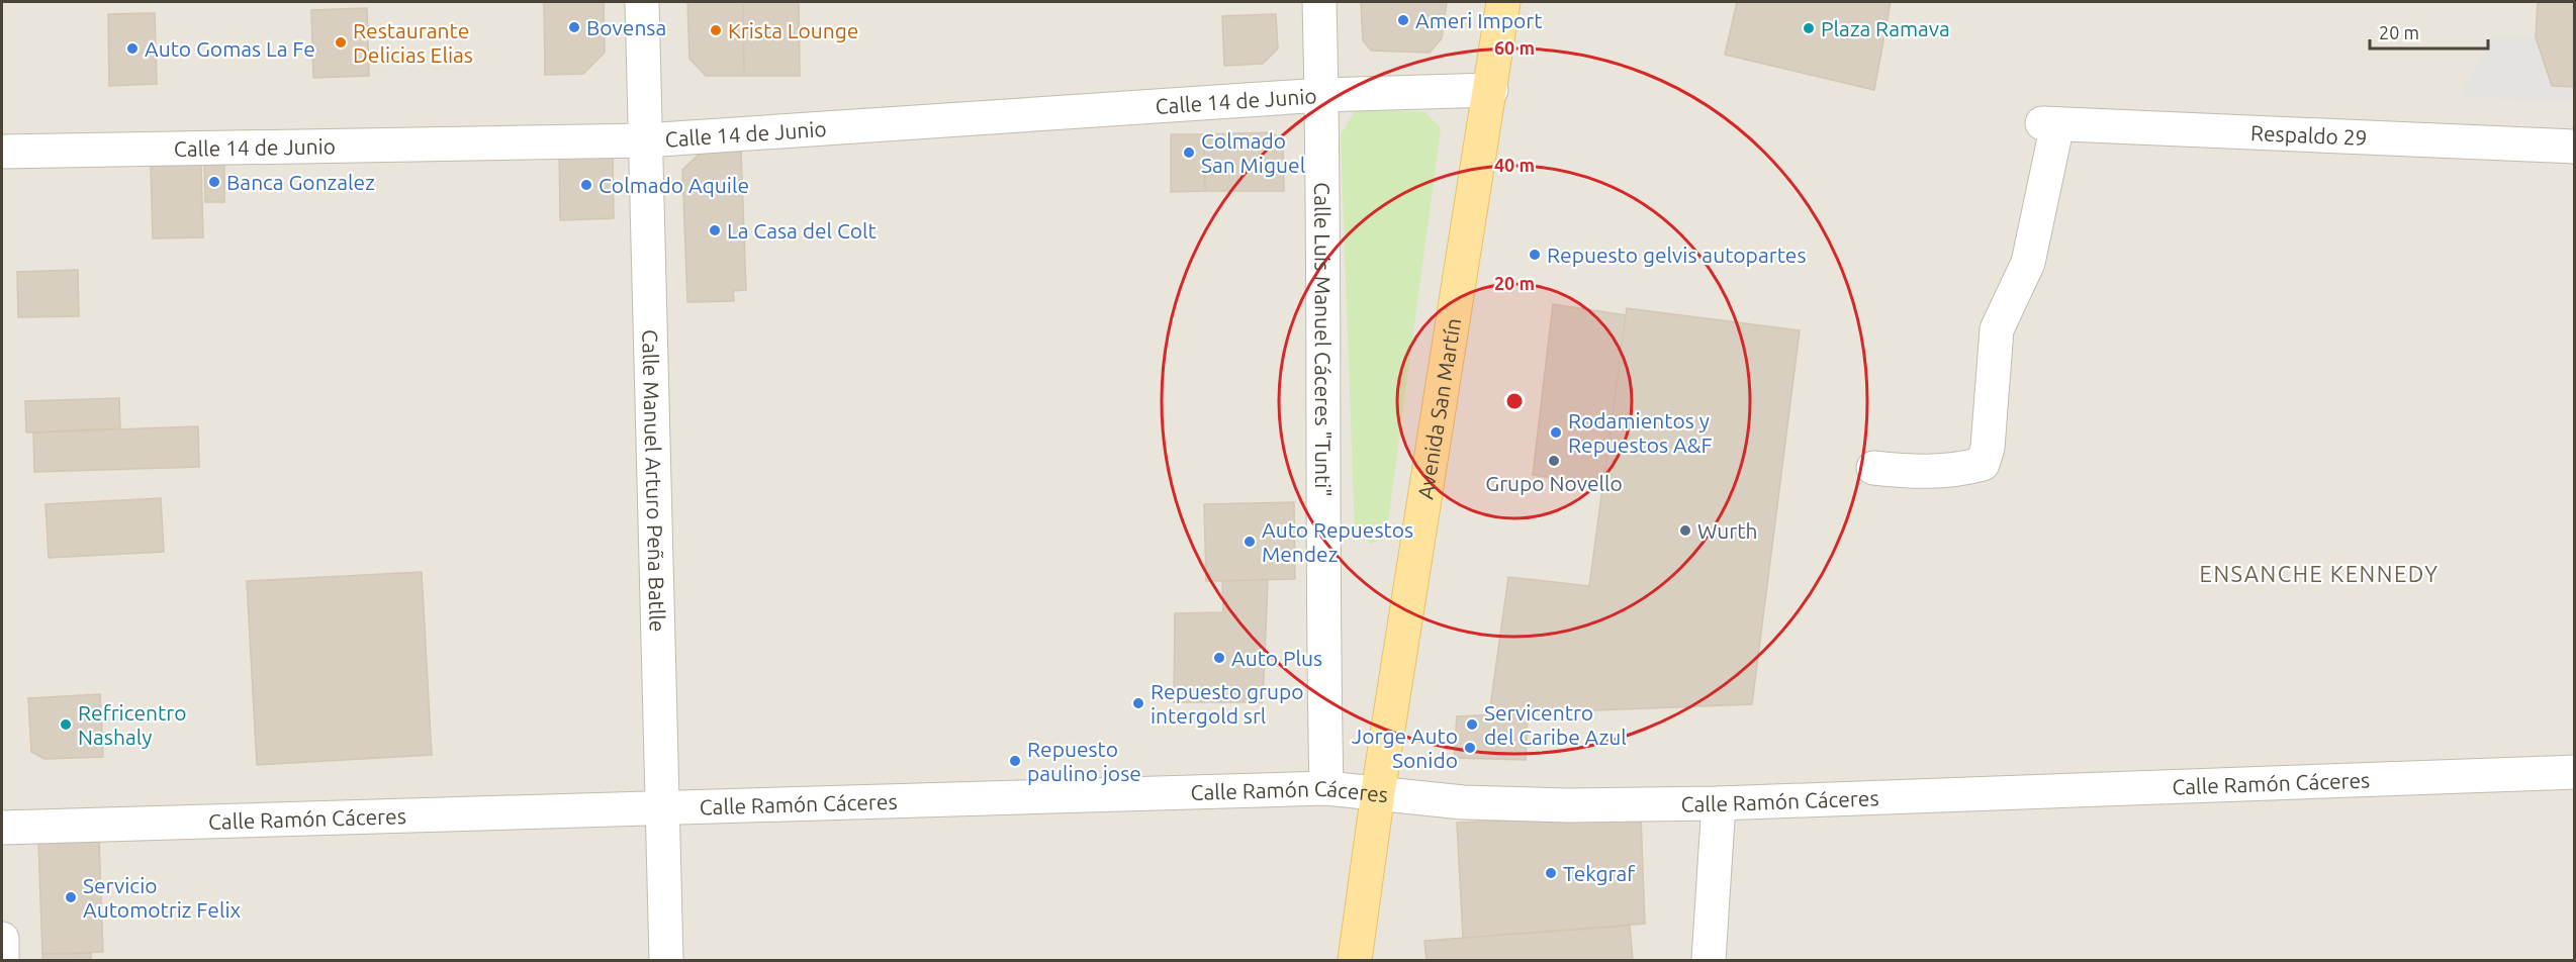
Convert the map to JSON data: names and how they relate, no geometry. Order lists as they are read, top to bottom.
{
  "streets": {
    "main road": ["Avenida San Martín"],
    "street": [
      "Calle 14 de Junio",
      "Respaldo 29",
      "Calle Luis Manuel Cáceres \"Tunti\"",
      "Calle Manuel Arturo Peña Batlle",
      "Calle Ramón Cáceres"
    ]
  },
  "crossings": [
    ["Calle 14 de Junio", "Calle Luis Manuel Cáceres \"Tunti\""],
    ["Calle 14 de Junio", "Avenida San Martín"],
    ["Calle 14 de Junio", "Calle Manuel Arturo Peña Batlle"],
    ["Calle Luis Manuel Cáceres \"Tunti\"", "Calle Ramón Cáceres"],
    ["Avenida San Martín", "Calle Ramón Cáceres"],
    ["Calle Manuel Arturo Peña Batlle", "Calle Ramón Cáceres"]
  ],
  "districts": ["ENSANCHE KENNEDY"],
  "places": [
    "Ameri Import",
    "Bovensa",
    "Plaza Ramava",
    "Krista Lounge",
    "Restaurante Delicias Elias",
    "Auto Gomas La Fe",
    "Colmado San Miguel",
    "Banca Gonzalez",
    "Colmado Aquile",
    "La Casa del Colt",
    "Repuesto gelvis autopartes",
    "Rodamientos y Repuestos A&F",
    "Grupo Novello",
    "Wurth",
    "Auto Repuestos Mendez",
    "Auto Plus",
    "Repuesto grupo intergold srl",
    "Refricentro Nashaly",
    "Servicentro del Caribe Azul",
    "Jorge Auto Sonido",
    "Repuesto paulino jose",
    "Tekgraf",
    "Servicio Automotriz Felix"
  ],
  "scale_bar": "20 m",
  "rings": ["60 m", "40 m", "20 m"]
}
